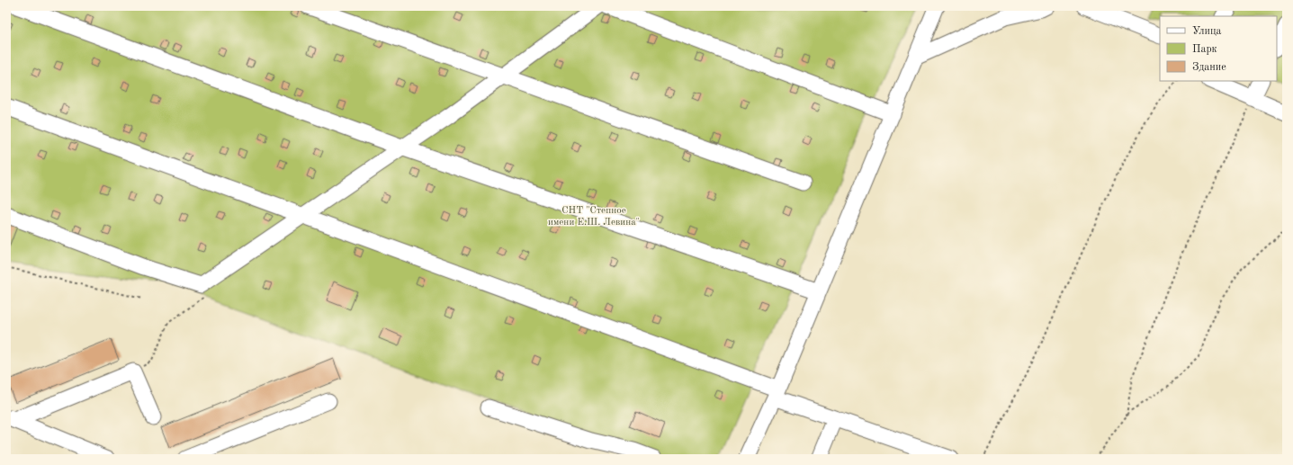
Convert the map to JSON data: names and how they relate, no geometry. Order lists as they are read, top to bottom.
{
  "parks": ["СНТ \"Степное имени Е.Ш. Левина\""],
  "legend": ["Улица", "Парк", "Здание"]
}
